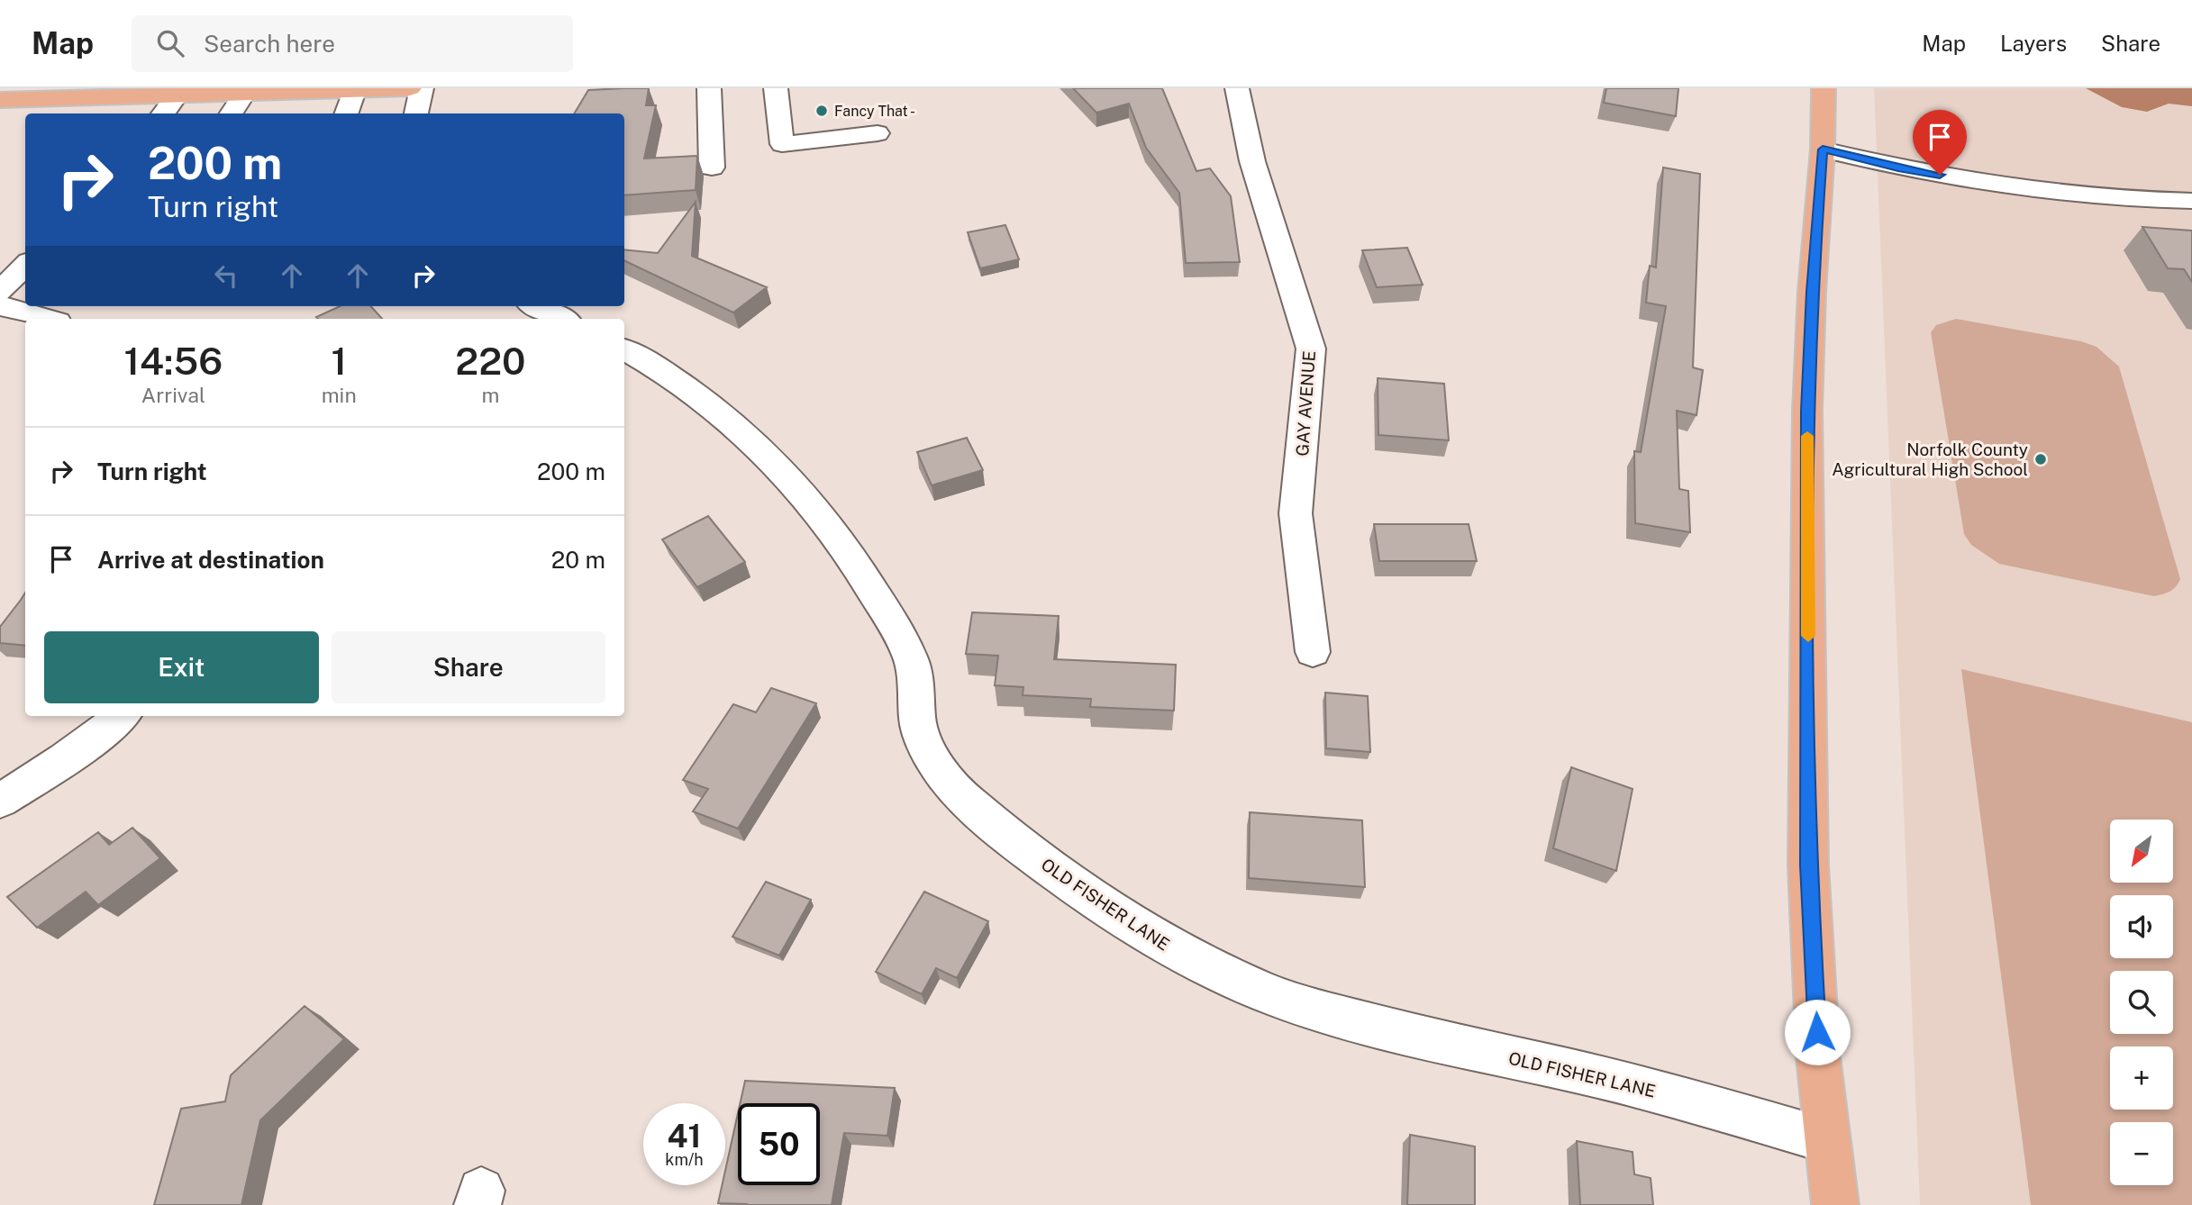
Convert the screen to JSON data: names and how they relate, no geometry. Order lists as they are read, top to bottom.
{
  "streets": {
    "street": ["GAY AVENUE", "OLD FISHER LANE"]
  },
  "places": ["Fancy That -", "Norfolk County Agricultural High School"],
  "north": "bottom left",
  "page": {
    "header": "Map",
    "search": "Search here",
    "nav": ["Map", "Layers", "Share"],
    "turn": ["200 m", "Turn right"],
    "eta": [
      "14:56",
      "Arrival",
      "1",
      "min",
      "220",
      "m"
    ],
    "list": [
      {
        "name": "Turn right",
        "value": "200 m"
      },
      {
        "name": "Arrive at destination",
        "value": "20 m"
      }
    ],
    "buttons": ["Exit", "Share"],
    "map_buttons": ["+", "−"],
    "speed": "41 km/h",
    "limit": "50"
  }
}
